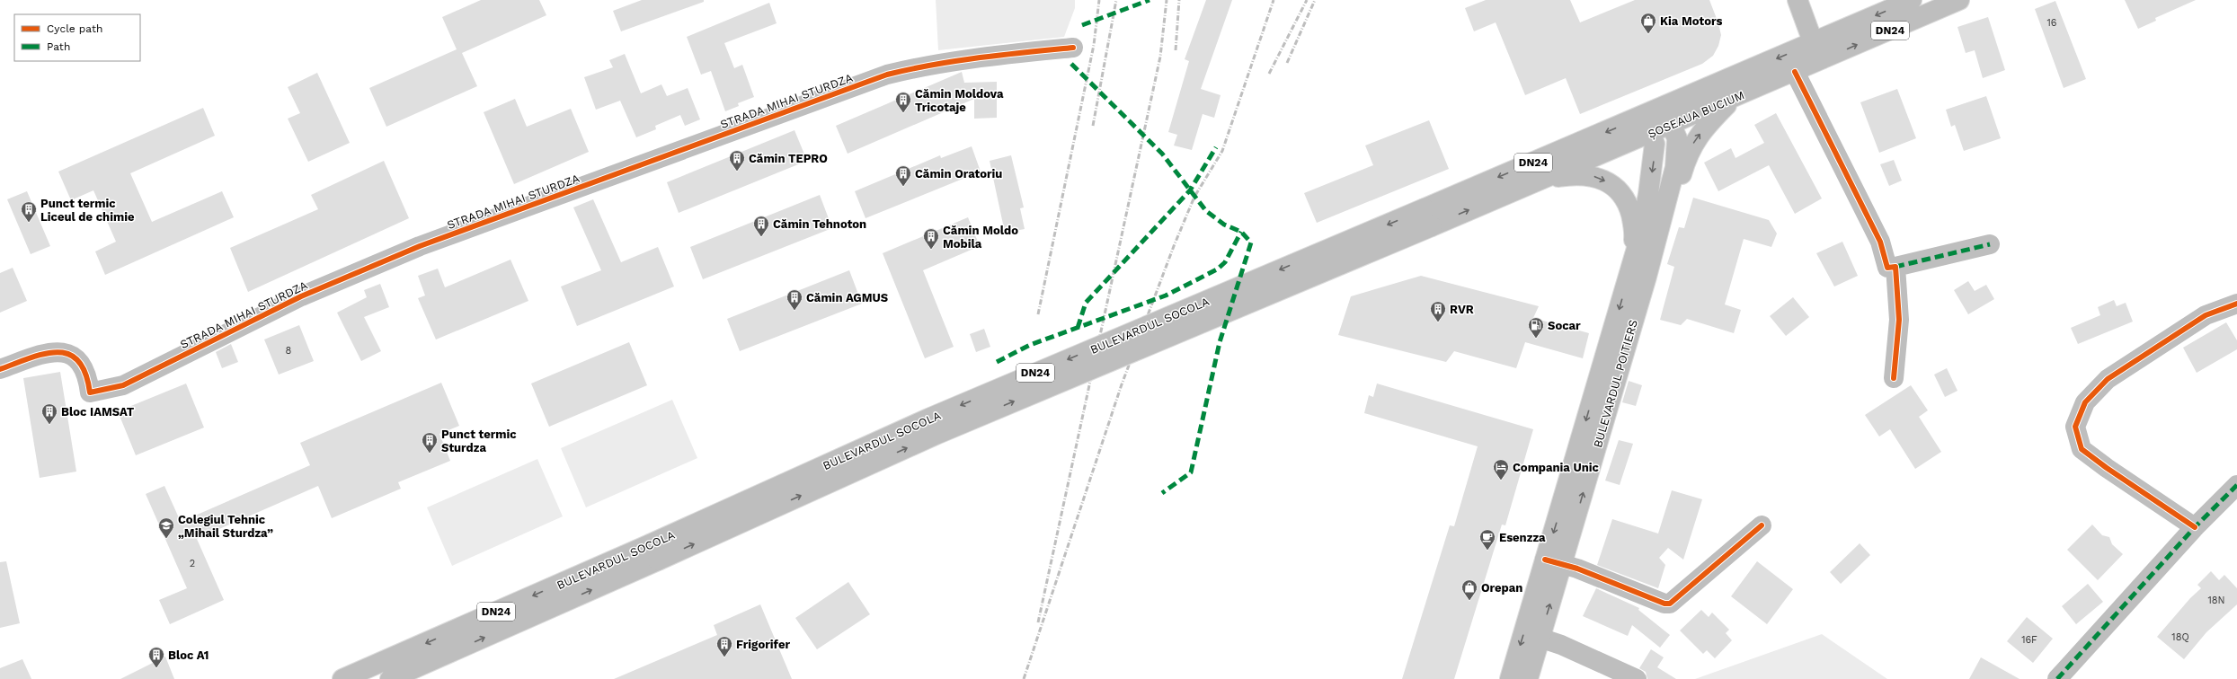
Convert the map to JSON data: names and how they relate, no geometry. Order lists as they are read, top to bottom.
{
  "streets": {
    "main road": [
      "DN24",
      "STRADA MIHAI STURDZA",
      "ȘOSEAUA BUCIUM",
      "BULEVARDUL SOCOLA",
      "BULEVARDUL POITIERS"
    ]
  },
  "crossings": [
    ["ȘOSEAUA BUCIUM", "BULEVARDUL SOCOLA"],
    ["ȘOSEAUA BUCIUM", "BULEVARDUL POITIERS"]
  ],
  "places": {
    "shop": ["Kia Motors", "Orepan"],
    "building": [
      "Cămin Moldova Tricotaje",
      "Cămin TEPRO",
      "Cămin Oratoriu",
      "Punct termic Liceul de chimie",
      "Cămin Tehnoton",
      "Cămin Moldo Mobila",
      "Cămin AGMUS",
      "RVR",
      "Bloc IAMSAT",
      "Punct termic Sturdza",
      "Frigorifer",
      "Bloc A1"
    ],
    "fuel station": ["Socar"],
    "hotel": ["Compania Unic"],
    "school or university": ["Colegiul Tehnic „Mihail Sturdza”"],
    "cafe": ["Esenzza"]
  },
  "house_numbers": [
    "16",
    "8",
    "2",
    "18N",
    "18Q",
    "16F"
  ],
  "legend": ["Cycle path", "Path"]
}
